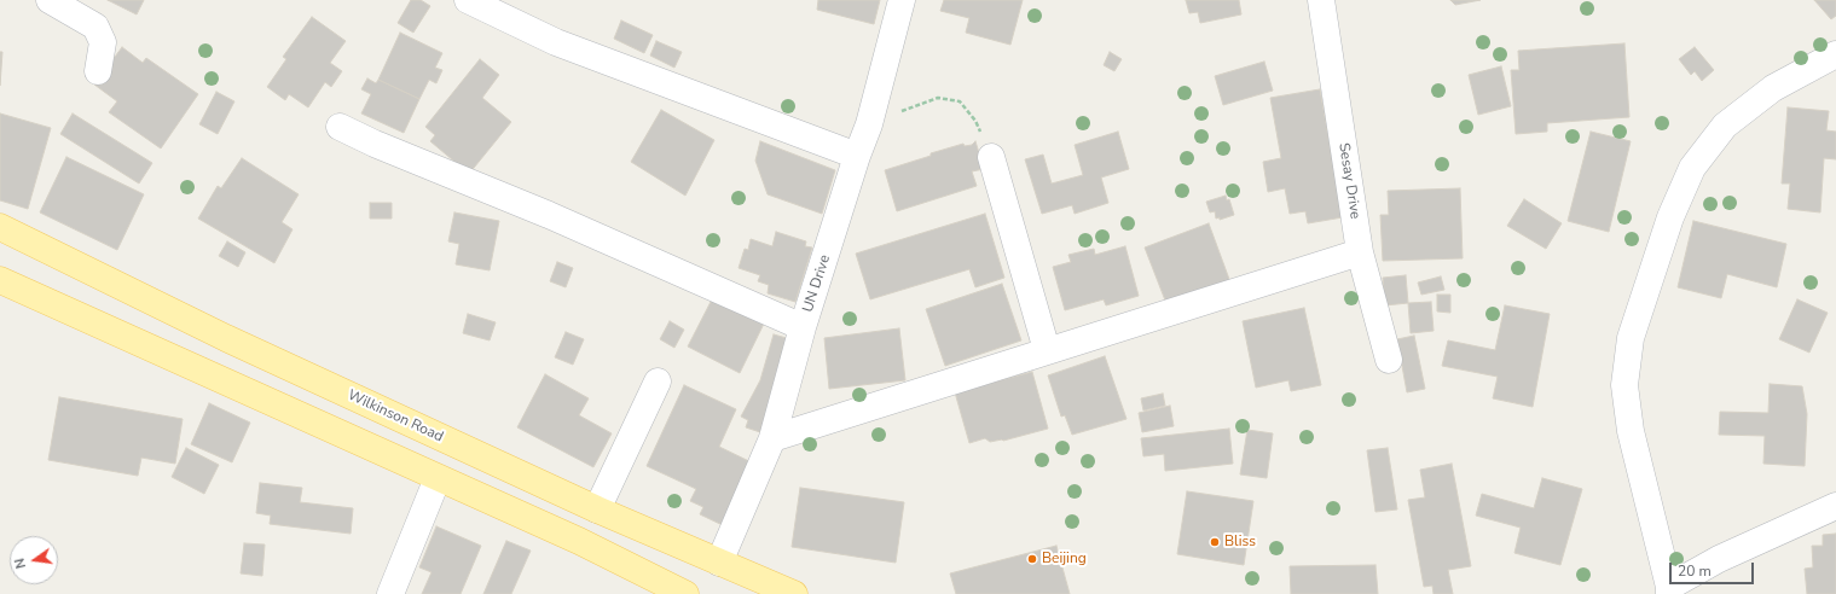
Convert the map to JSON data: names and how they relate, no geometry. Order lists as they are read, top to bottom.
{
  "streets": {
    "main road": ["Wilkinson Road"],
    "street": ["Sesay Drive", "UN Drive"]
  },
  "crossings": [
    ["UN Drive", "Wilkinson Road"]
  ],
  "places": ["Bliss", "Beijing"],
  "scale_bar": "20 m",
  "north": "left"
}
